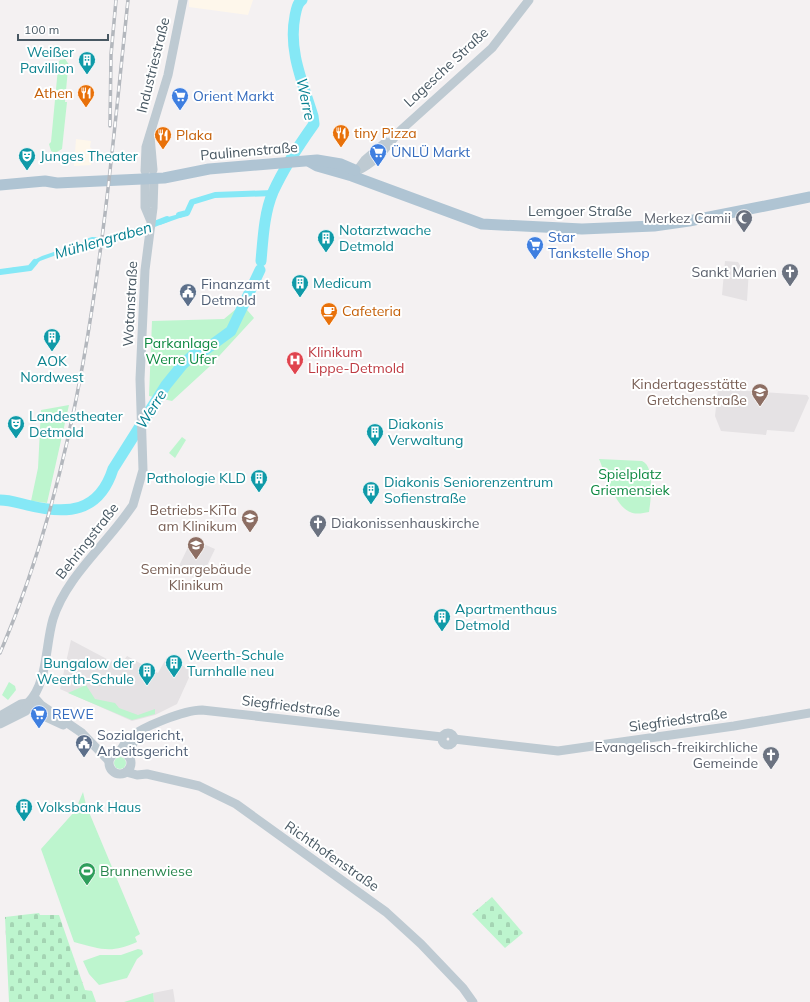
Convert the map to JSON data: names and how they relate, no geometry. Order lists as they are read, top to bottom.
{
  "streets": {
    "main road": ["Paulinenstraße", "Lemgoer Straße"],
    "street": [
      "Industriestraße",
      "Lagesche Straße",
      "Wotanstraße",
      "Behringstraße",
      "Siegfriedstraße",
      "Richthofenstraße"
    ]
  },
  "crossings": [
    ["Industriestraße", "Paulinenstraße"],
    ["Industriestraße", "Wotanstraße"],
    ["Lagesche Straße", "Paulinenstraße"],
    ["Lagesche Straße", "Lemgoer Straße"],
    ["Paulinenstraße", "Lemgoer Straße"],
    ["Paulinenstraße", "Wotanstraße"],
    ["Wotanstraße", "Behringstraße"],
    ["Siegfriedstraße", "Richthofenstraße"]
  ],
  "water": ["Werre", "Mühlengraben"],
  "parks": ["Parkanlage Werre Ufer", "Spielplatz Griemensiek"],
  "places": {
    "building": [
      "Weißer Pavillion",
      "Notarztwache Detmold",
      "Medicum",
      "AOK Nordwest",
      "Diakonis Verwaltung",
      "Pathologie KLD",
      "Diakonis Seniorenzentrum Sofienstraße",
      "Apartmenthaus Detmold",
      "Weerth-Schule Turnhalle neu",
      "Bungalow der Weerth-Schule",
      "Volksbank Haus"
    ],
    "restaurant": ["Athen", "tiny Pizza", "Plaka"],
    "supermarket": [
      "Orient Markt",
      "ÜNLÜ Markt",
      "Star Tankstelle Shop",
      "REWE"
    ],
    "theatre": ["Junges Theater", "Landestheater Detmold"],
    "mosque": ["Merkez Camii"],
    "church": ["Sankt Marien", "Diakonissenhauskirche", "Evangelisch-freikirchliche Gemeinde"],
    "public building": ["Finanzamt Detmold", "Sozialgericht, Arbeitsgericht"],
    "cafe": ["Cafeteria"],
    "hospital": ["Klinikum Lippe-Detmold"],
    "school or university": ["Kindertagesstätte Gretchenstraße", "Betriebs-KiTa am Klinikum", "Seminargebäude Klinikum"],
    "sports": ["Brunnenwiese"]
  },
  "scale_bar": "100 m"
}
